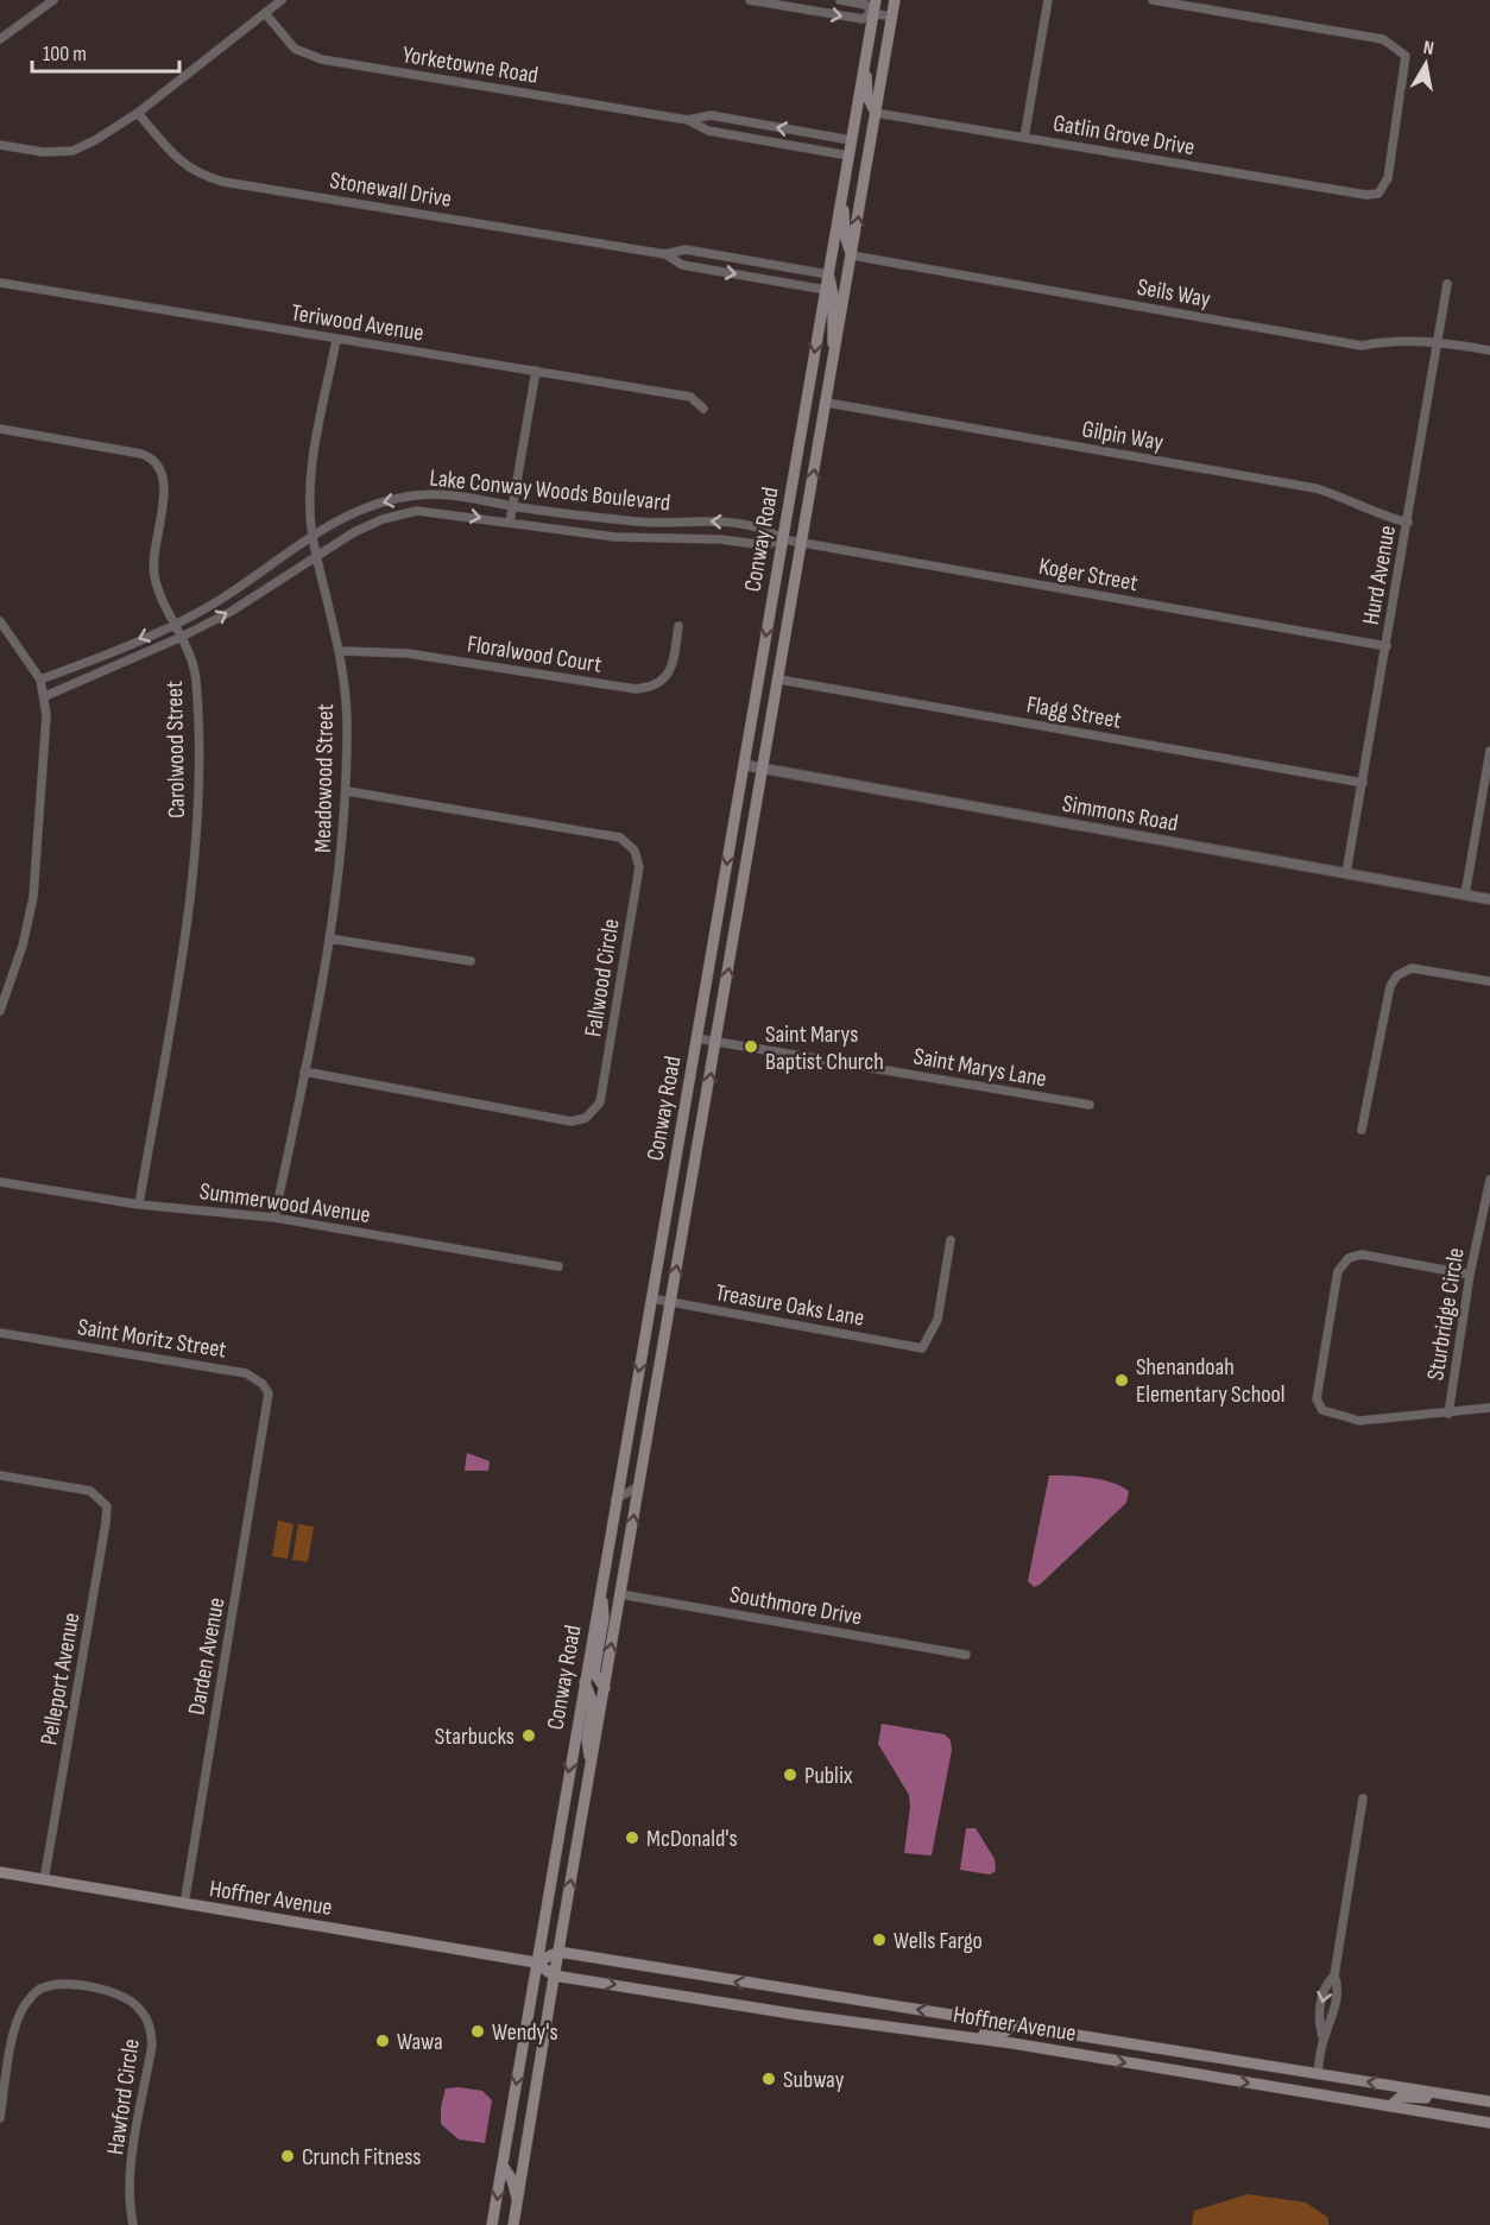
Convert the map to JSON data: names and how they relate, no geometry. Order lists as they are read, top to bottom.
{
  "streets": {
    "main road": ["Conway Road", "Hoffner Avenue"],
    "street": [
      "Yorketowne Road",
      "Gatlin Grove Drive",
      "Stonewall Drive",
      "Seils Way",
      "Teriwood Avenue",
      "Gilpin Way",
      "Lake Conway Woods Boulevard",
      "Koger Street",
      "Hurd Avenue",
      "Floralwood Court",
      "Flagg Street",
      "Carolwood Street",
      "Meadowood Street",
      "Simmons Road",
      "Fallwood Circle",
      "Saint Marys Lane",
      "Summerwood Avenue",
      "Treasure Oaks Lane",
      "Sturbridge Circle",
      "Saint Moritz Street",
      "Southmore Drive",
      "Darden Avenue",
      "Pelleport Avenue",
      "Hawford Circle"
    ]
  },
  "crossings": [
    ["Yorketowne Road", "Conway Road"],
    ["Gatlin Grove Drive", "Conway Road"],
    ["Stonewall Drive", "Conway Road"],
    ["Seils Way", "Conway Road"],
    ["Seils Way", "Hurd Avenue"],
    ["Teriwood Avenue", "Meadowood Street"],
    ["Gilpin Way", "Conway Road"],
    ["Gilpin Way", "Hurd Avenue"],
    ["Lake Conway Woods Boulevard", "Conway Road"],
    ["Lake Conway Woods Boulevard", "Koger Street"],
    ["Lake Conway Woods Boulevard", "Carolwood Street"],
    ["Lake Conway Woods Boulevard", "Meadowood Street"],
    ["Conway Road", "Koger Street"],
    ["Conway Road", "Flagg Street"],
    ["Conway Road", "Simmons Road"],
    ["Conway Road", "Saint Marys Lane"],
    ["Conway Road", "Treasure Oaks Lane"],
    ["Conway Road", "Southmore Drive"],
    ["Conway Road", "Hoffner Avenue"],
    ["Koger Street", "Hurd Avenue"],
    ["Hurd Avenue", "Flagg Street"],
    ["Hurd Avenue", "Simmons Road"],
    ["Floralwood Court", "Meadowood Street"],
    ["Carolwood Street", "Summerwood Avenue"],
    ["Meadowood Street", "Fallwood Circle"],
    ["Meadowood Street", "Summerwood Avenue"],
    ["Saint Moritz Street", "Darden Avenue"],
    ["Darden Avenue", "Hoffner Avenue"],
    ["Pelleport Avenue", "Hoffner Avenue"]
  ],
  "places": [
    "Saint Marys Baptist Church",
    "Shenandoah Elementary School",
    "Starbucks",
    "Publix",
    "McDonald's",
    "Wells Fargo",
    "Wendy's",
    "Wawa",
    "Subway",
    "Crunch Fitness"
  ],
  "scale_bar": "100 m",
  "north": "top"
}
